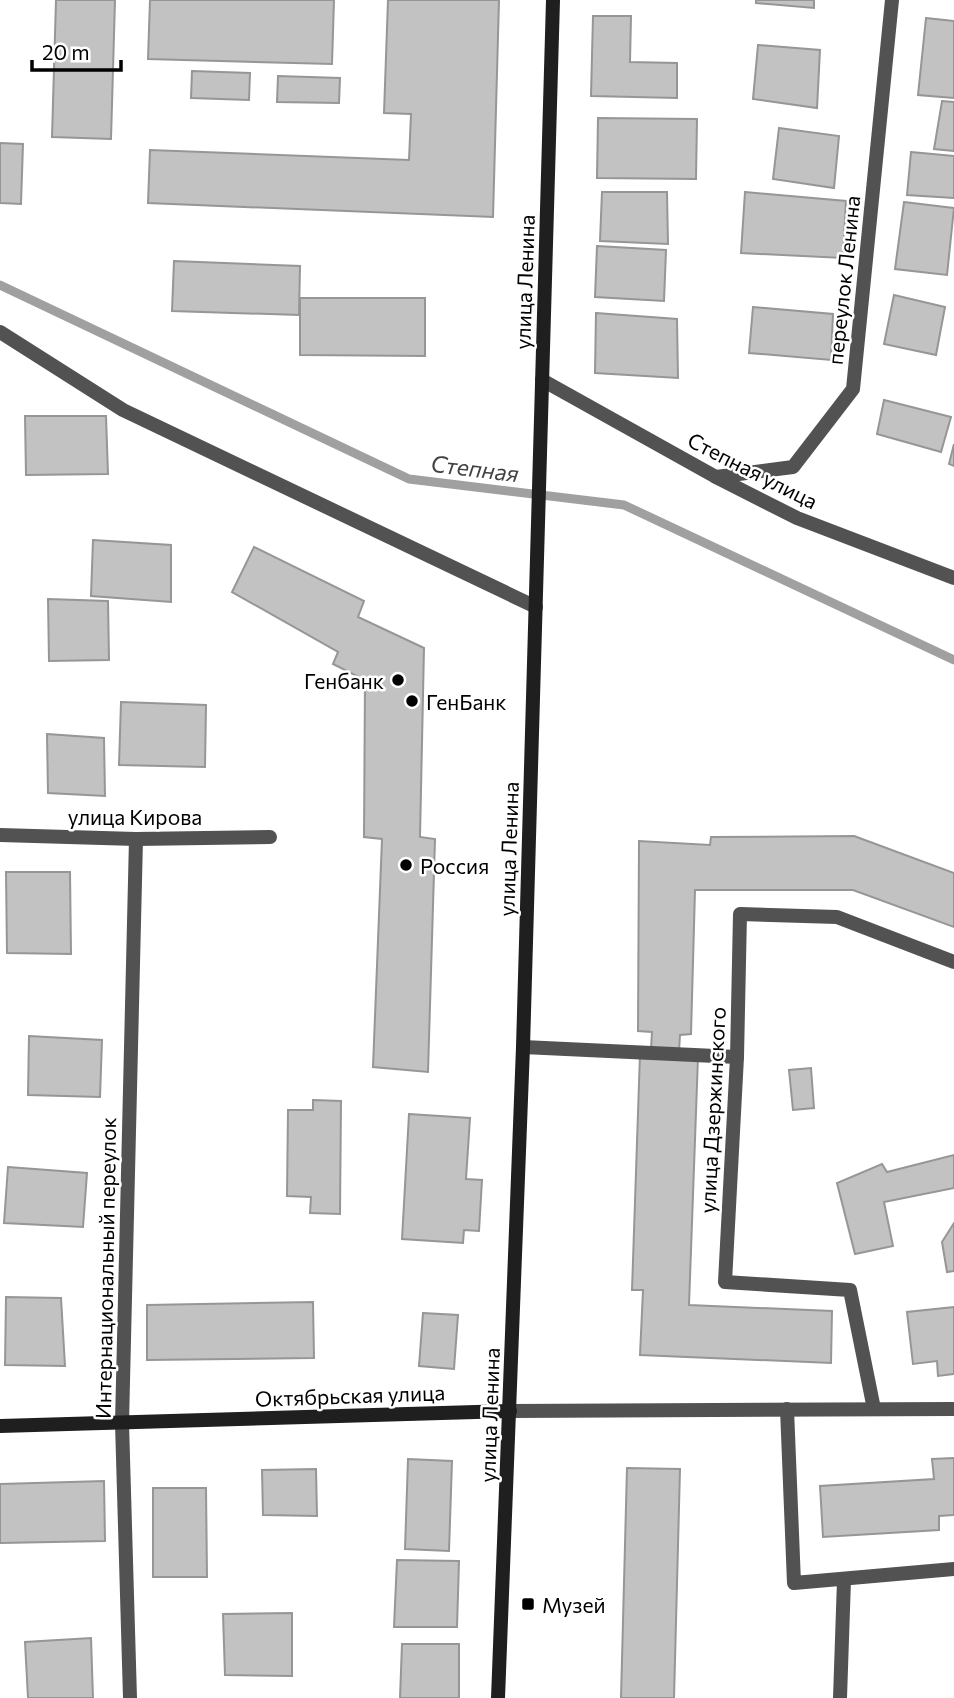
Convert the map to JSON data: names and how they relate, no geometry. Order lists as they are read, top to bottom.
{
  "streets": {
    "main road": ["улица Ленина", "Октябрьская улица"],
    "street": [
      "переулок Ленина",
      "Степная улица",
      "улица Кирова",
      "улица Дзержинского",
      "Интернациональный переулок"
    ]
  },
  "crossings": [
    ["переулок Ленина", "Степная улица"],
    ["улица Ленина", "Степная улица"],
    ["улица Ленина", "Октябрьская улица"],
    ["улица Кирова", "Интернациональный переулок"],
    ["улица Дзержинского", "Октябрьская улица"],
    ["Интернациональный переулок", "Октябрьская улица"]
  ],
  "water": ["Степная"],
  "places": {
    "other": ["Генбанк", "ГенБанк", "Россия"],
    "transit": ["Музей"]
  },
  "scale_bar": "20 m"
}
